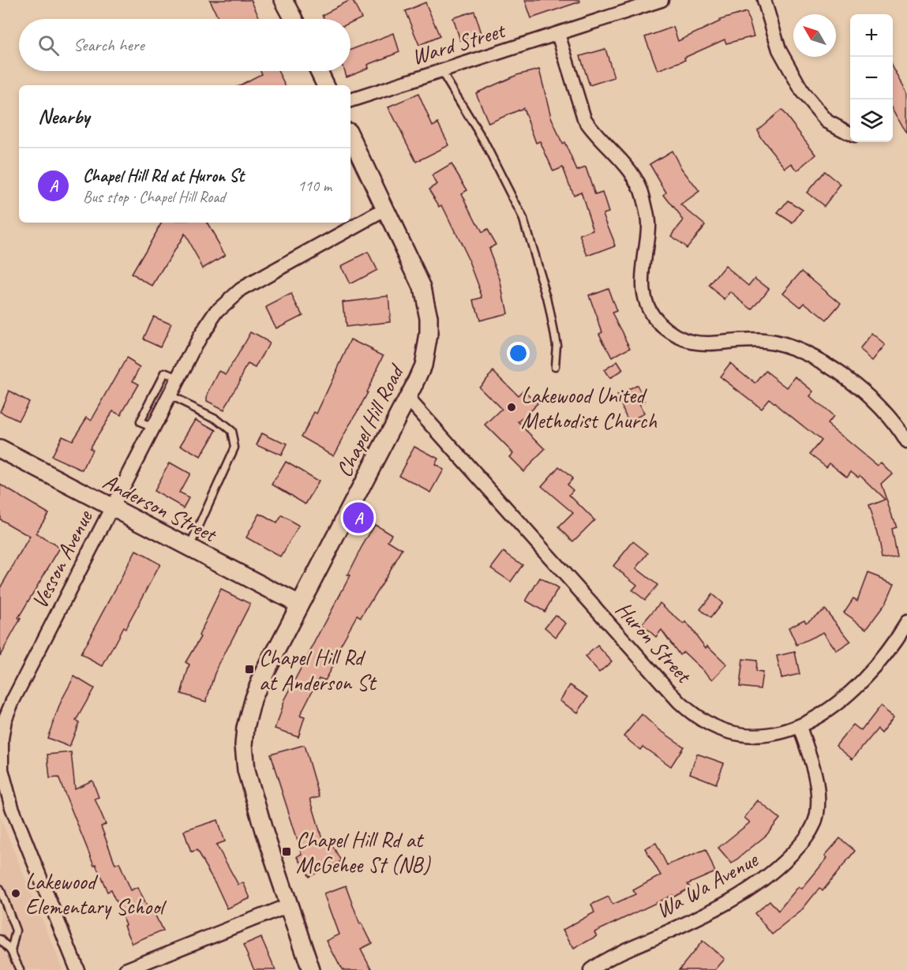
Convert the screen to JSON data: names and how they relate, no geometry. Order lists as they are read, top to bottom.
{
  "streets": {
    "street": [
      "Ward Street",
      "Chapel Hill Road",
      "Anderson Street",
      "Vesson Avenue",
      "Huron Street",
      "Wa Wa Avenue"
    ]
  },
  "crossings": [
    ["Chapel Hill Road", "Anderson Street"],
    ["Chapel Hill Road", "Vesson Avenue"],
    ["Chapel Hill Road", "Huron Street"],
    ["Anderson Street", "Vesson Avenue"],
    ["Huron Street", "Wa Wa Avenue"]
  ],
  "places": {
    "other": ["Lakewood United Methodist Church", "Lakewood Elementary School"],
    "transit": ["Chapel Hill Rd at Anderson St", "Chapel Hill Rd at McGehee St (NB)"]
  },
  "north": "top left",
  "page": {
    "map_buttons": ["+", "−"],
    "search": "Search here",
    "heading": "Nearby",
    "list": [
      {
        "mark": "A",
        "name": "Chapel Hill Rd at Huron St",
        "note": "Bus stop · Chapel Hill Road",
        "value": "110 m"
      }
    ],
    "pins": "A"
  }
}
